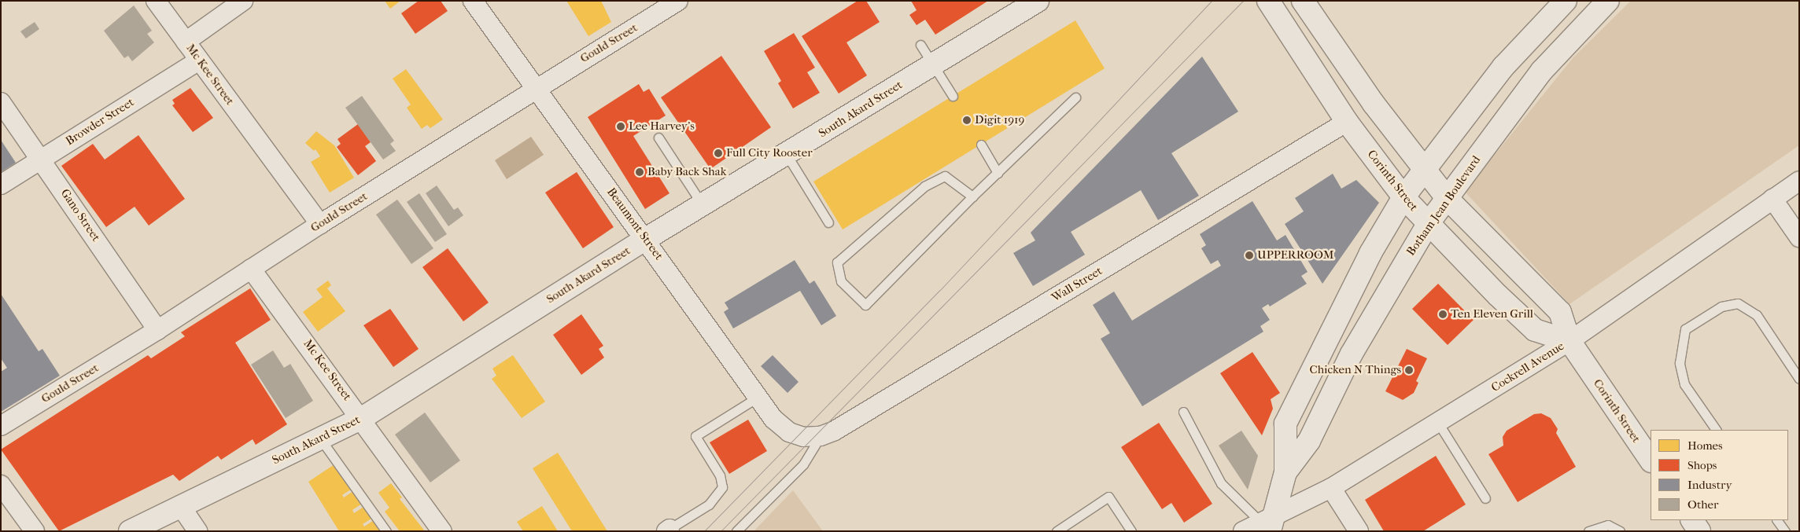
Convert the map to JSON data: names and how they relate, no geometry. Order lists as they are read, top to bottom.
{
  "streets": {
    "main road": ["South Akard Street", "Corinth Street", "Botham Jean Boulevard"],
    "street": [
      "Gould Street",
      "Mc Kee Street",
      "Browder Street",
      "Gano Street",
      "Beaumont Street",
      "Wall Street",
      "Cockrell Avenue"
    ]
  },
  "crossings": [
    ["Gould Street", "Mc Kee Street"],
    ["Gould Street", "Gano Street"],
    ["Gould Street", "Beaumont Street"],
    ["Mc Kee Street", "South Akard Street"],
    ["Mc Kee Street", "Browder Street"],
    ["South Akard Street", "Beaumont Street"],
    ["Browder Street", "Gano Street"],
    ["Corinth Street", "Botham Jean Boulevard"],
    ["Corinth Street", "Wall Street"],
    ["Corinth Street", "Cockrell Avenue"],
    ["Botham Jean Boulevard", "Cockrell Avenue"],
    ["Beaumont Street", "Wall Street"]
  ],
  "places": [
    "Digit 1919",
    "Lee Harvey's",
    "Full City Rooster",
    "Baby Back Shak",
    "UPPERROOM",
    "Ten Eleven Grill",
    "Chicken N Things"
  ],
  "legend": [
    "Homes",
    "Shops",
    "Industry",
    "Other"
  ]
}
